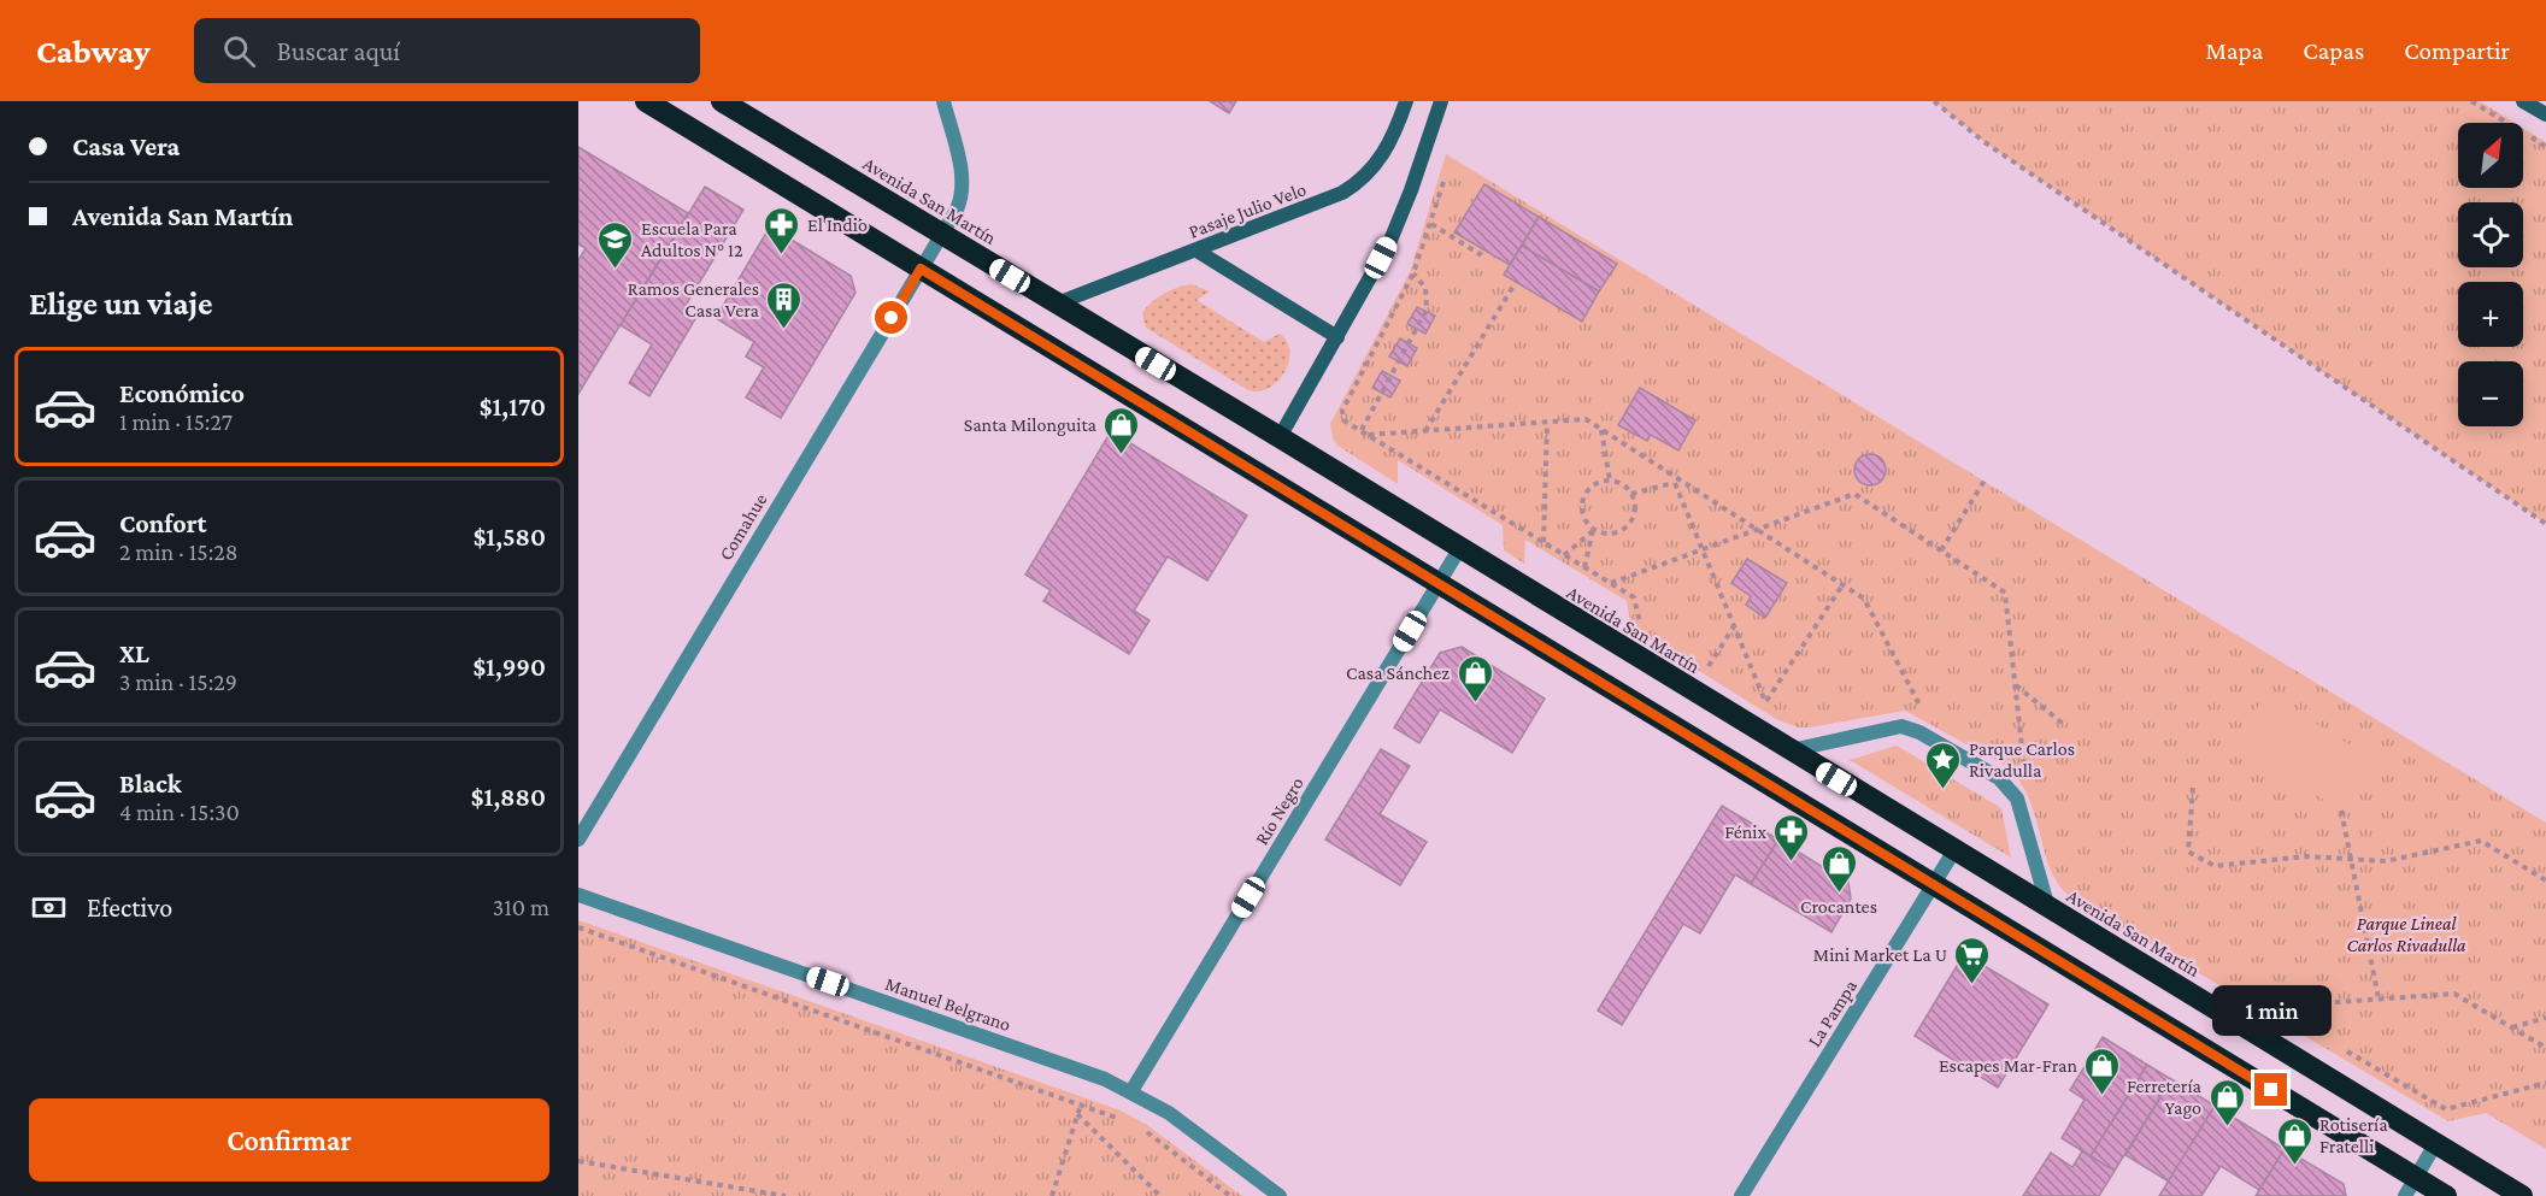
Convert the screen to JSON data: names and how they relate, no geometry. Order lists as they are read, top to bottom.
{
  "streets": {
    "highway": ["Avenida San Martín"],
    "main road": ["Pasaje Julio Velo"],
    "street": [
      "Comahue",
      "Río Negro",
      "Manuel Belgrano",
      "La Pampa"
    ]
  },
  "crossings": [
    ["Avenida San Martín", "Pasaje Julio Velo"],
    ["Avenida San Martín", "Comahue"],
    ["Avenida San Martín", "Río Negro"],
    ["Avenida San Martín", "La Pampa"],
    ["Río Negro", "Manuel Belgrano"]
  ],
  "parks": ["Parque Lineal Carlos Rivadulla"],
  "places": {
    "pharmacy": ["El Indio", "Fénix"],
    "school or university": ["Escuela Para Adultos N° 12"],
    "building": ["Ramos Generales Casa Vera"],
    "shop": [
      "Santa Milonguita",
      "Casa Sánchez",
      "Crocantes",
      "Escapes Mar-Fran",
      "Ferretería Yago",
      "Rotisería Fratelli"
    ],
    "place": ["Parque Carlos Rivadulla"],
    "supermarket": ["Mini Market La U"]
  },
  "north": "top right",
  "page": {
    "header": "Cabway",
    "search": "Buscar aquí",
    "nav": ["Mapa", "Capas", "Compartir"],
    "banner": ["Casa Vera", "Avenida San Martín"],
    "map_buttons": ["+", "−"],
    "heading": "Elige un viaje",
    "list": [
      {
        "name": "Económico",
        "note": "1 min · 15:27",
        "value": "$1,170"
      },
      {
        "name": "Confort",
        "note": "2 min · 15:28",
        "value": "$1,580"
      },
      {
        "name": "XL",
        "note": "3 min · 15:29",
        "value": "$1,990"
      },
      {
        "name": "Black",
        "note": "4 min · 15:30",
        "value": "$1,880"
      }
    ],
    "pay": ["Efectivo", "310 m"],
    "bubble": "1 min",
    "buttons": "Confirmar"
  }
}
